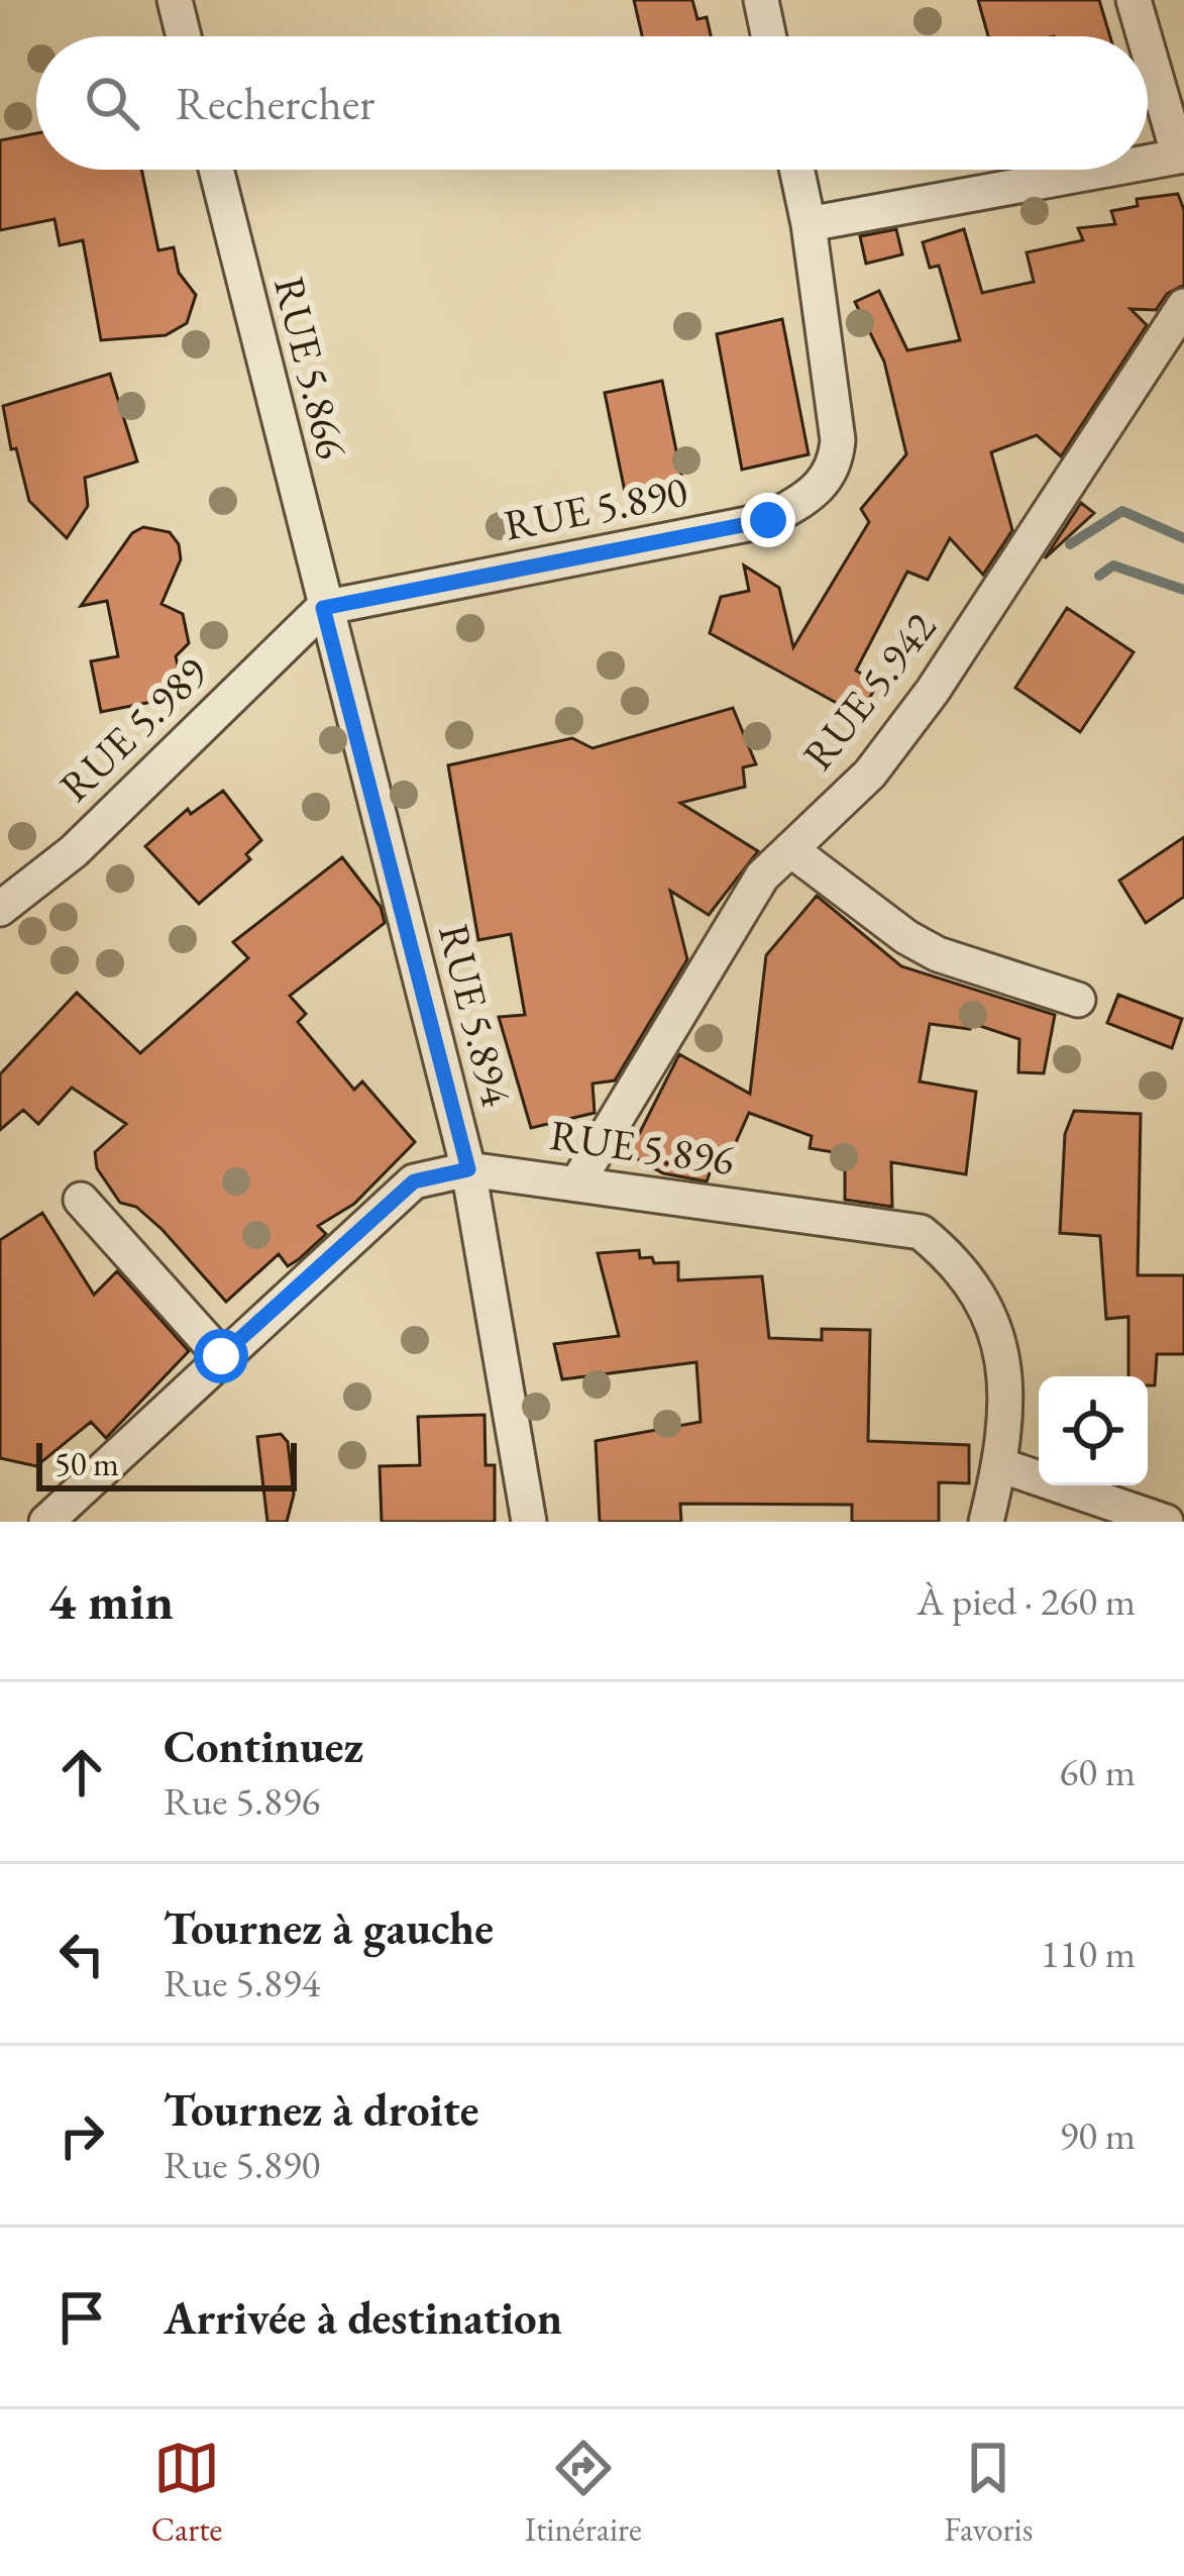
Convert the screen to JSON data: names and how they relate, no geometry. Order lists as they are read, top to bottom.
{
  "streets": {
    "street": [
      "RUE 5.866",
      "RUE 5.890",
      "RUE 5.942",
      "RUE 5.989",
      "RUE 5.894",
      "RUE 5.896"
    ]
  },
  "crossings": [
    ["RUE 5.866", "RUE 5.890"],
    ["RUE 5.866", "RUE 5.989"],
    ["RUE 5.866", "RUE 5.894"],
    ["RUE 5.890", "RUE 5.989"],
    ["RUE 5.890", "RUE 5.894"],
    ["RUE 5.942", "RUE 5.896"],
    ["RUE 5.989", "RUE 5.894"],
    ["RUE 5.894", "RUE 5.896"]
  ],
  "scale_bar": "50 m",
  "page": {
    "search": "Rechercher",
    "scale": "50 m",
    "heading": ["4 min", "À pied · 260 m"],
    "list": [
      ["Continuez", "Rue 5.896", "60 m"],
      ["Tournez à gauche", "Rue 5.894", "110 m"],
      ["Tournez à droite", "Rue 5.890", "90 m"],
      "Arrivée à destination"
    ],
    "nav": ["Carte", "Itinéraire", "Favoris"]
  }
}
